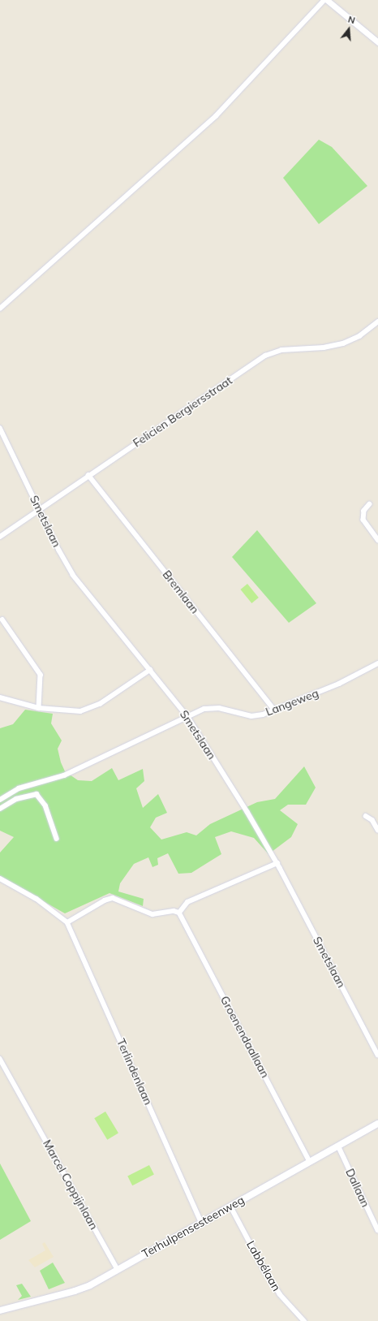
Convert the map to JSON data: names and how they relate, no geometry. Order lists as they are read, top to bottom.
{
  "streets": {
    "main road": ["Terhulpensesteenweg"],
    "street": [
      "Felicien Bergiersstraat",
      "Smetslaan",
      "Bremlaan",
      "Langeweg",
      "Groenendaallaan",
      "Terlindenlaan",
      "Marcel Coppijnlaan",
      "Dallaan",
      "Labbélaan"
    ]
  },
  "crossings": [
    ["Felicien Bergiersstraat", "Smetslaan"],
    ["Felicien Bergiersstraat", "Bremlaan"],
    ["Smetslaan", "Langeweg"],
    ["Bremlaan", "Langeweg"],
    ["Groenendaallaan", "Terhulpensesteenweg"],
    ["Terlindenlaan", "Terhulpensesteenweg"],
    ["Marcel Coppijnlaan", "Terhulpensesteenweg"],
    ["Dallaan", "Terhulpensesteenweg"],
    ["Terhulpensesteenweg", "Labbélaan"]
  ],
  "north": "top"
}
